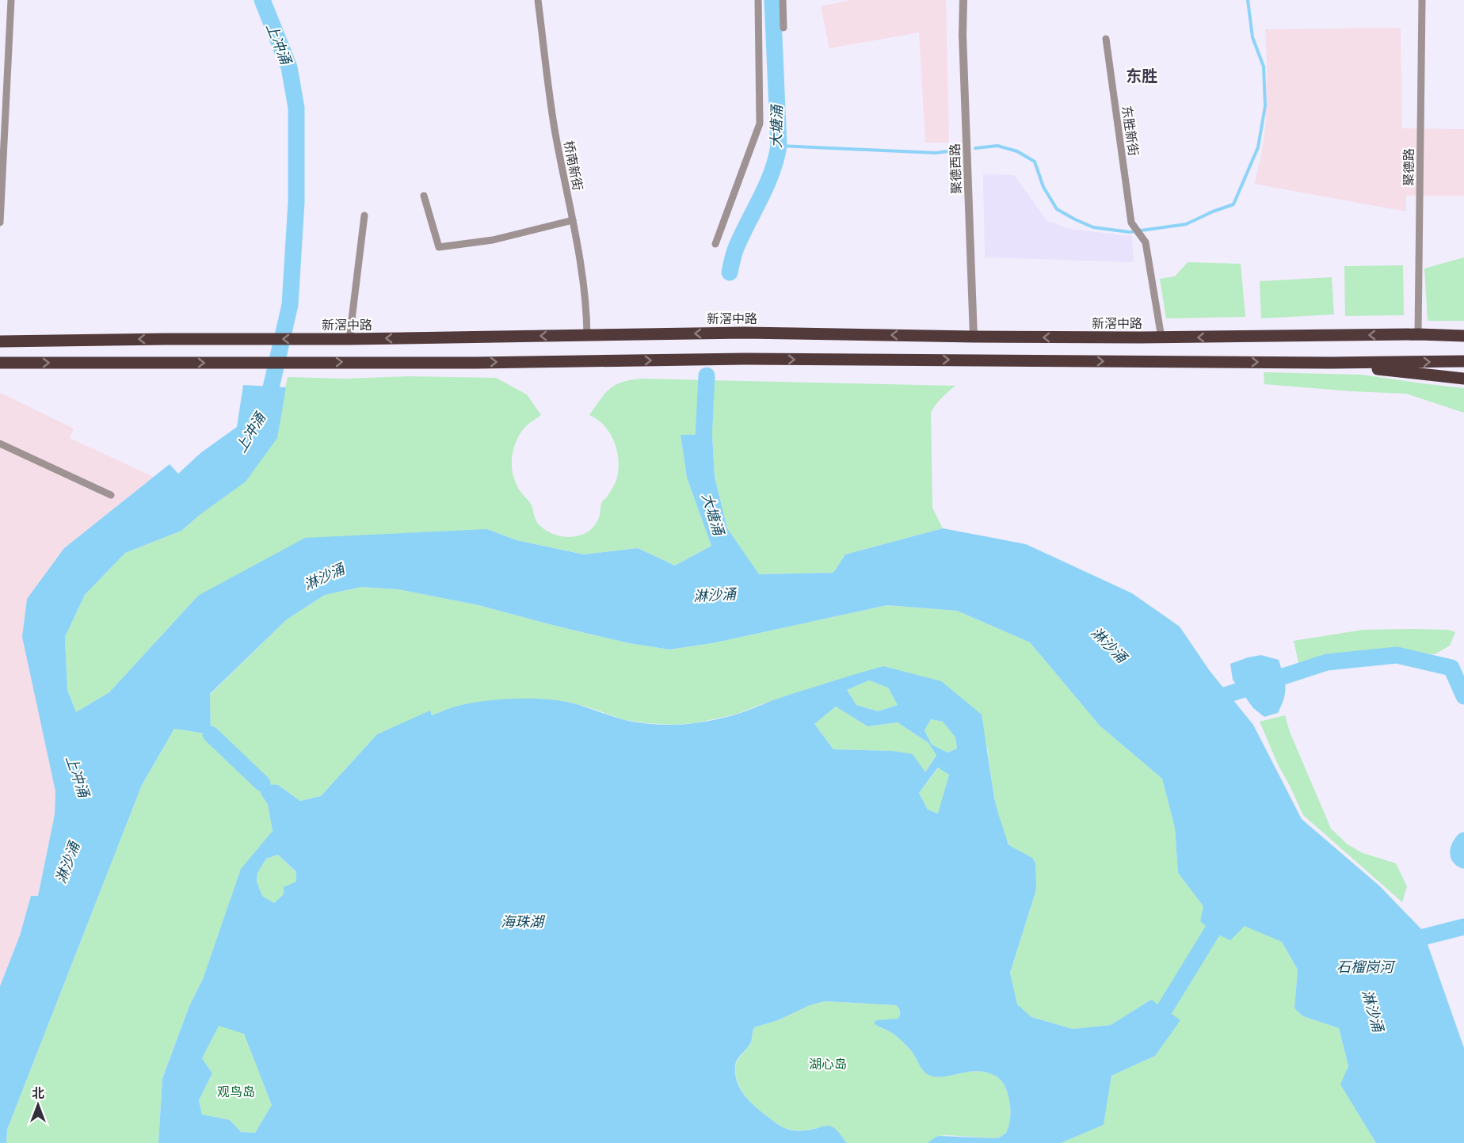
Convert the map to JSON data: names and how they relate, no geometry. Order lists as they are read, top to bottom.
{
  "streets": {
    "highway": ["新滘中路"],
    "street": [
      "东胜新街",
      "桥南新街",
      "聚德路",
      "聚德西路"
    ]
  },
  "crossings": [
    ["东胜新街", "新滘中路"],
    ["桥南新街", "新滘中路"],
    ["聚德路", "新滘中路"],
    ["聚德西路", "新滘中路"]
  ],
  "districts": ["东胜"],
  "water": [
    "上冲涌",
    "大塘涌",
    "淋沙涌",
    "海珠湖",
    "石榴岗河"
  ],
  "parks": ["湖心岛", "观鸟岛"],
  "north": "top"
}
